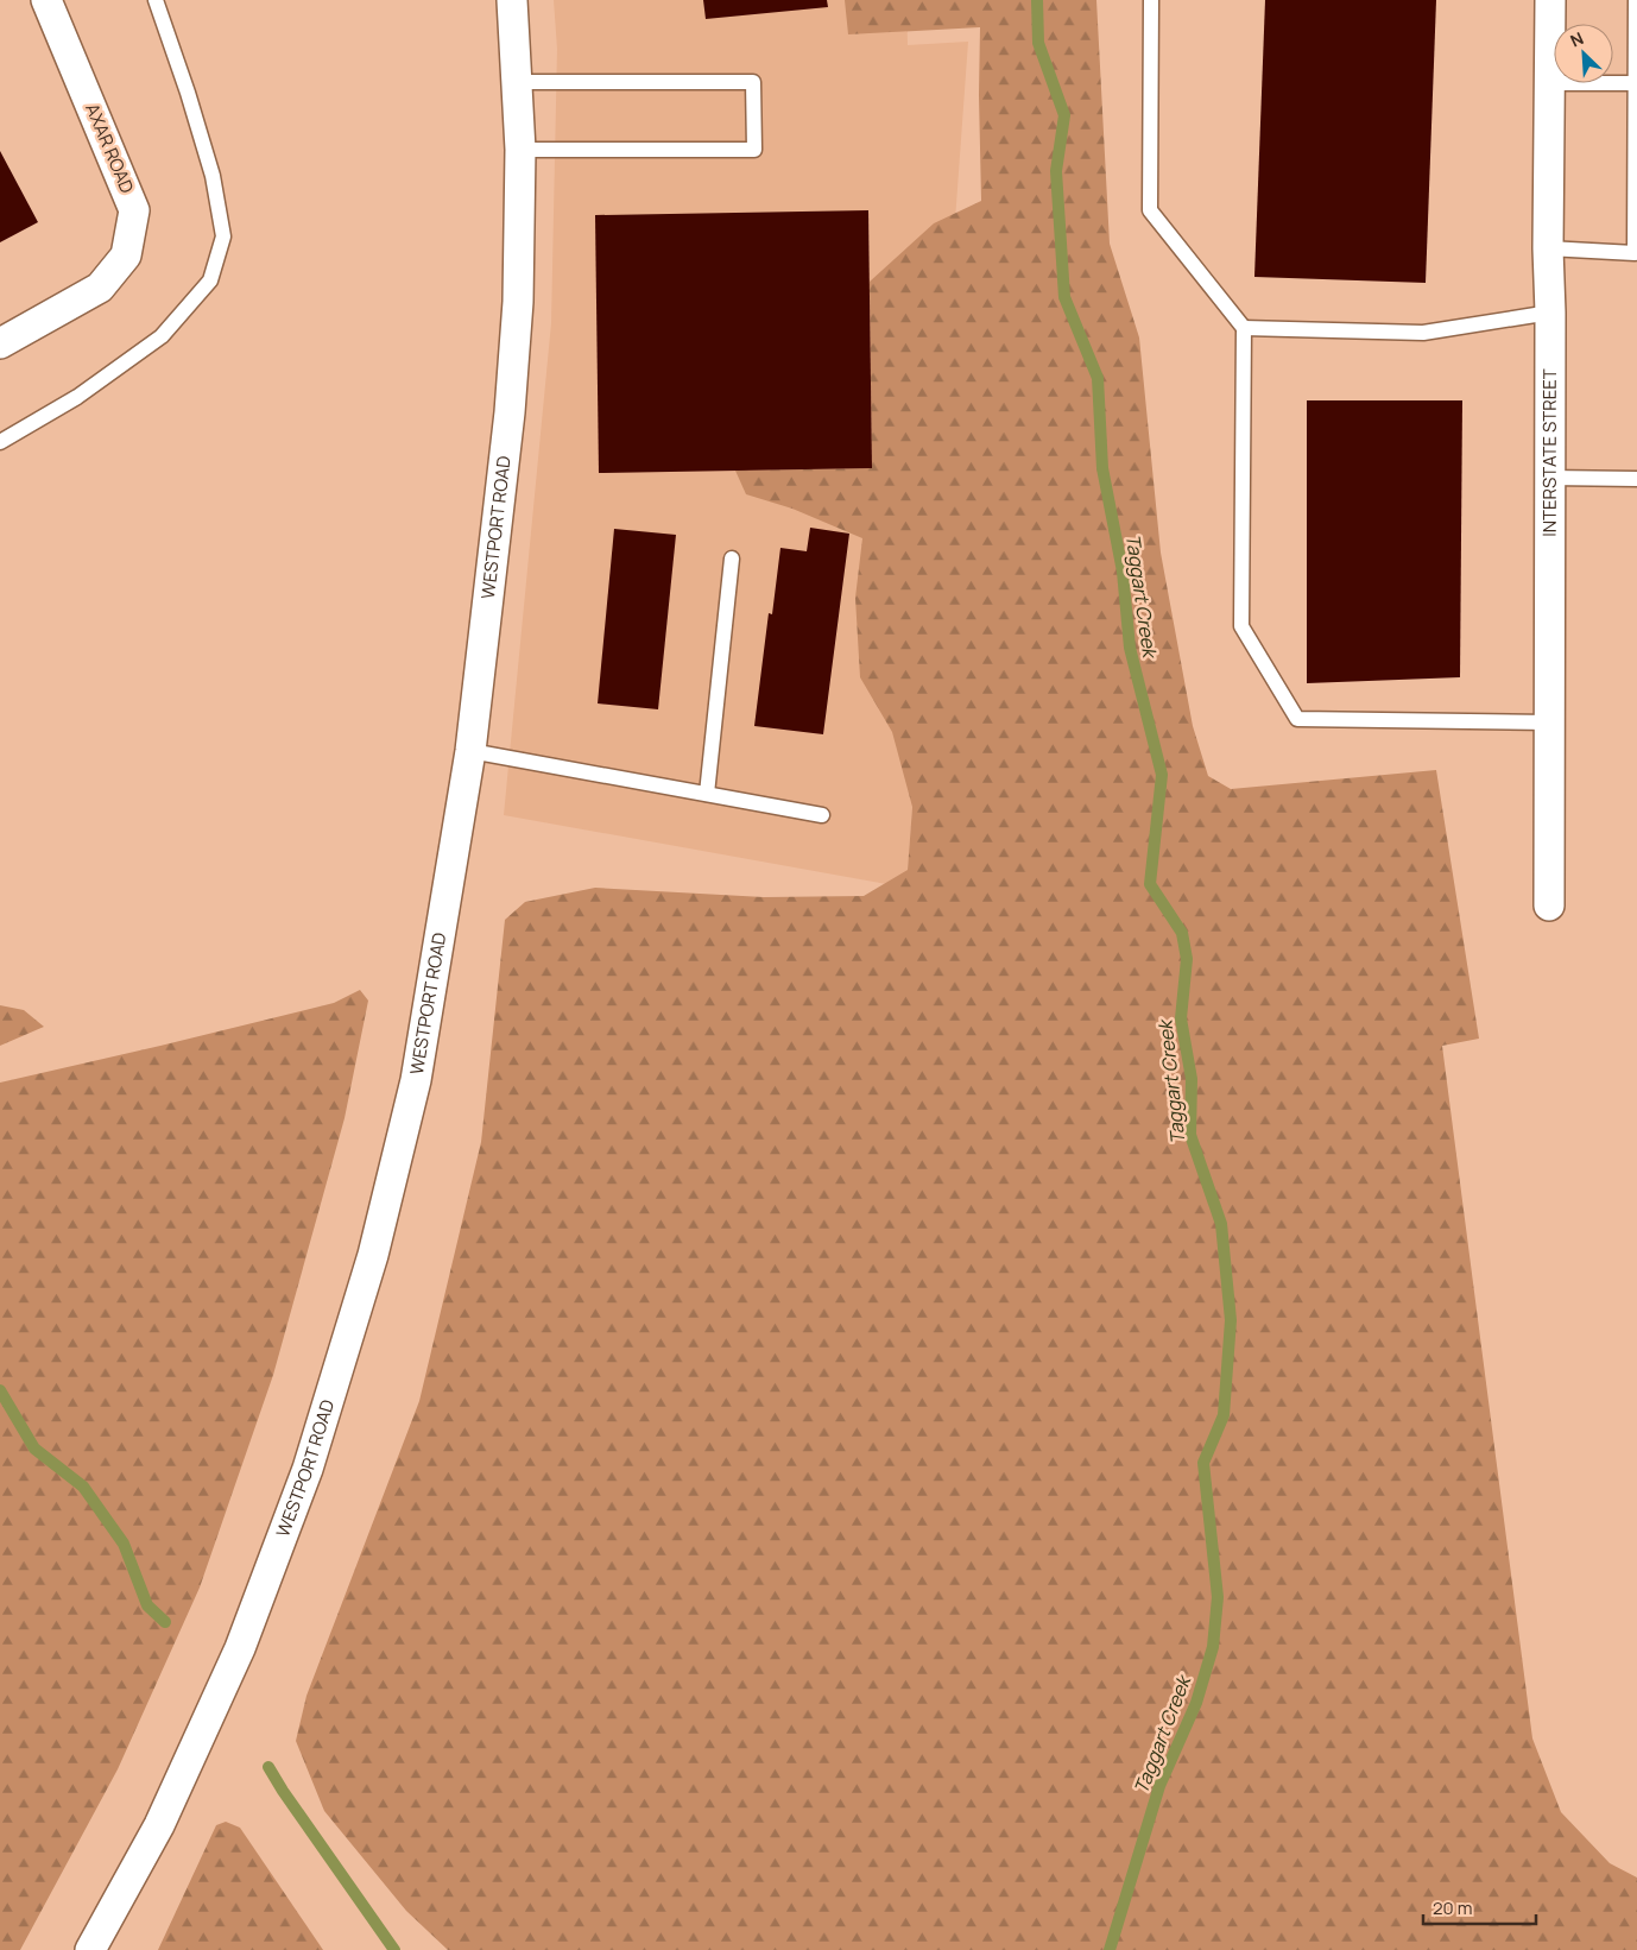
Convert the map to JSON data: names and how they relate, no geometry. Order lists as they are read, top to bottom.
{
  "streets": {
    "street": ["AXAR ROAD", "INTERSTATE STREET", "WESTPORT ROAD"]
  },
  "water": ["Taggart Creek"],
  "scale_bar": "20 m",
  "north": "top left"
}
